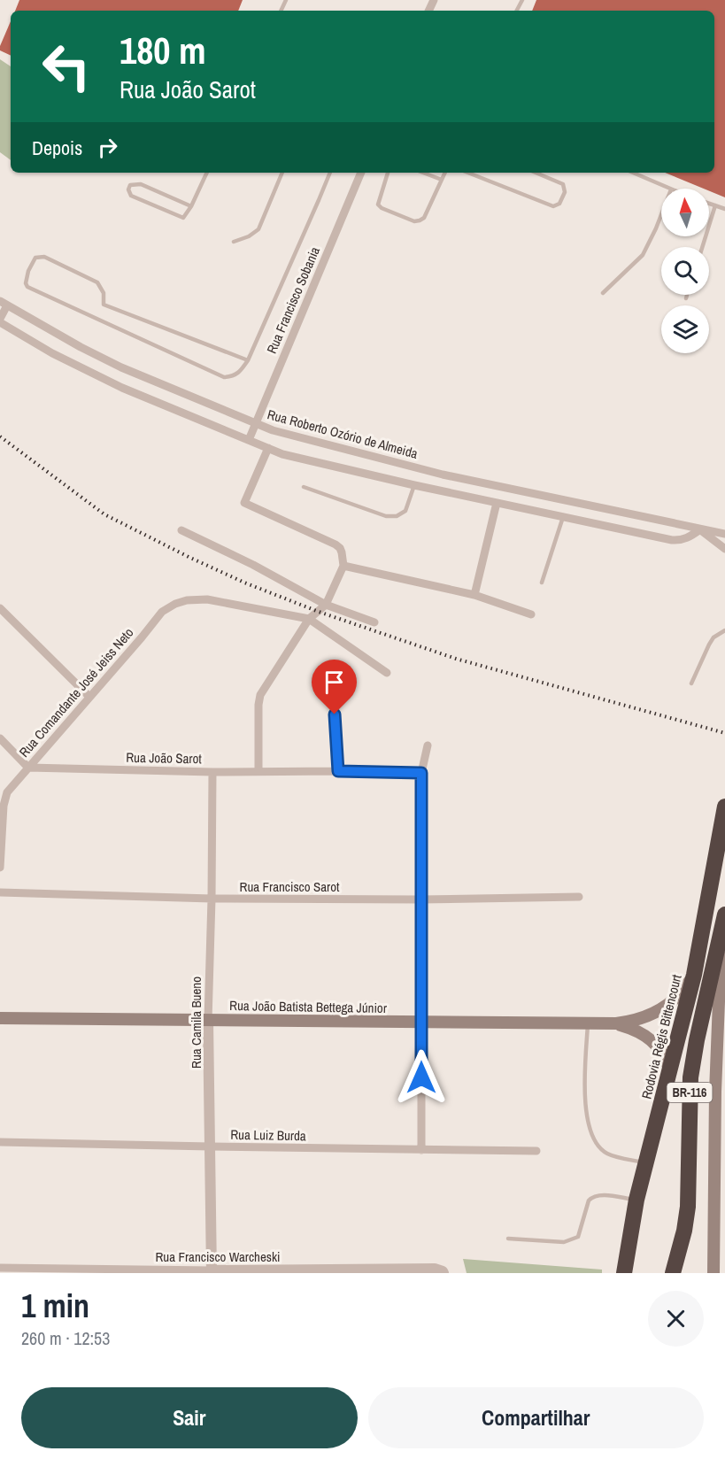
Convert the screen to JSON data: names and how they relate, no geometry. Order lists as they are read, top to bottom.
{
  "streets": {
    "highway": ["Rodovia Régis Bittencourt", "BR-116"],
    "main road": ["Rua João Batista Bettega Júnior"],
    "street": [
      "Rua Francisco Sobania",
      "Rua Roberto Ozório de Almeida",
      "Rua Comandante José Jeiss Neto",
      "Rua João Sarot",
      "Rua Francisco Sarot",
      "Rua Camila Bueno",
      "Rua Luiz Burda",
      "Rua Francisco Warcheski"
    ]
  },
  "crossings": [
    ["Rua Francisco Sobania", "Rua Roberto Ozório de Almeida"],
    ["Rua Comandante José Jeiss Neto", "Rua João Sarot"],
    ["Rua João Sarot", "Rua Camila Bueno"],
    ["Rua Francisco Sarot", "Rua Camila Bueno"],
    ["Rua João Batista Bettega Júnior", "Rua Camila Bueno"],
    ["Rua João Batista Bettega Júnior", "Rodovia Régis Bittencourt"],
    ["Rua Camila Bueno", "Rua Luiz Burda"],
    ["Rua Camila Bueno", "Rua Francisco Warcheski"]
  ],
  "north": "top",
  "page": {
    "turn": ["180 m", "Rua João Sarot"],
    "then": "Depois",
    "heading": ["1 min", "260 m · 12:53"],
    "buttons": ["Sair", "Compartilhar"]
  }
}
